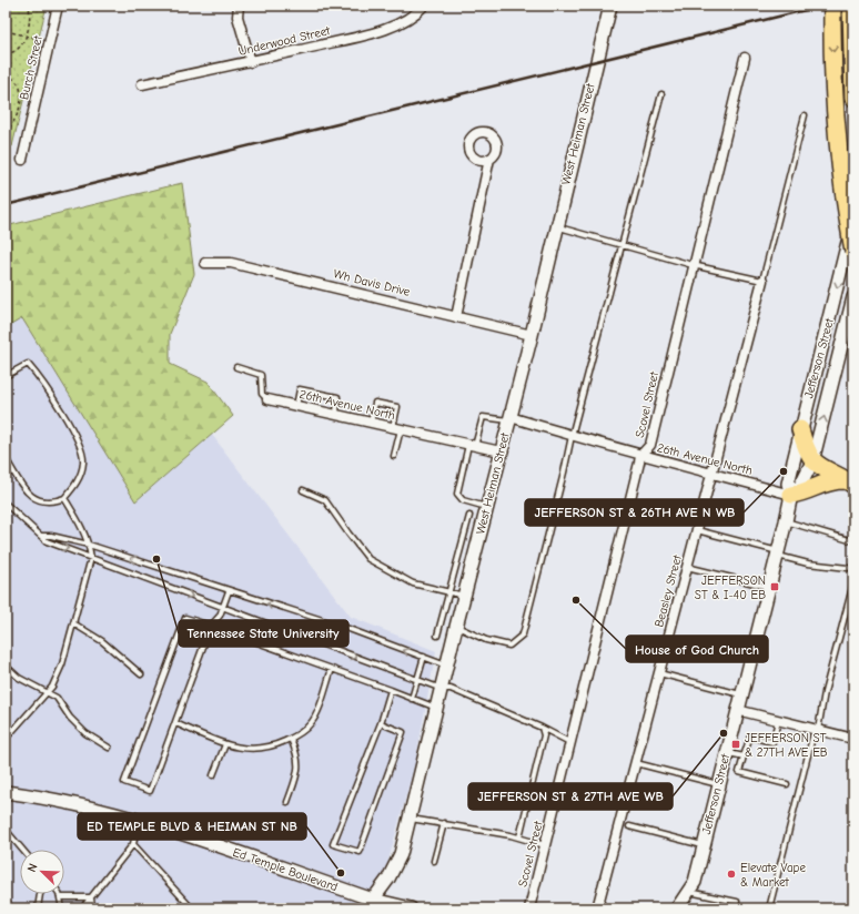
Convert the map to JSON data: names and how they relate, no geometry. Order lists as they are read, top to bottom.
{
  "streets": {
    "main road": ["West Heiman Street", "Jefferson Street", "Ed Temple Boulevard"],
    "street": [
      "Underwood Street",
      "Burch Street",
      "Wh Davis Drive",
      "26th Avenue North",
      "Scovel Street",
      "Beasley Street"
    ]
  },
  "crossings": [
    ["West Heiman Street", "Wh Davis Drive"],
    ["West Heiman Street", "26th Avenue North"],
    ["West Heiman Street", "Ed Temple Boulevard"],
    ["Jefferson Street", "26th Avenue North"],
    ["26th Avenue North", "Scovel Street"],
    ["26th Avenue North", "Beasley Street"]
  ],
  "places": {
    "other": [
      "JEFFERSON ST & 26TH AVE N WB",
      "Tennessee State University",
      "House of God Church",
      "JEFFERSON ST & 27TH AVE WB",
      "ED TEMPLE BLVD & HEIMAN ST NB",
      "Elevate Vape & Market"
    ],
    "transit": ["JEFFERSON ST & I-40 EB", "JEFFERSON ST & 27TH AVE EB"]
  },
  "north": "top left"
}
